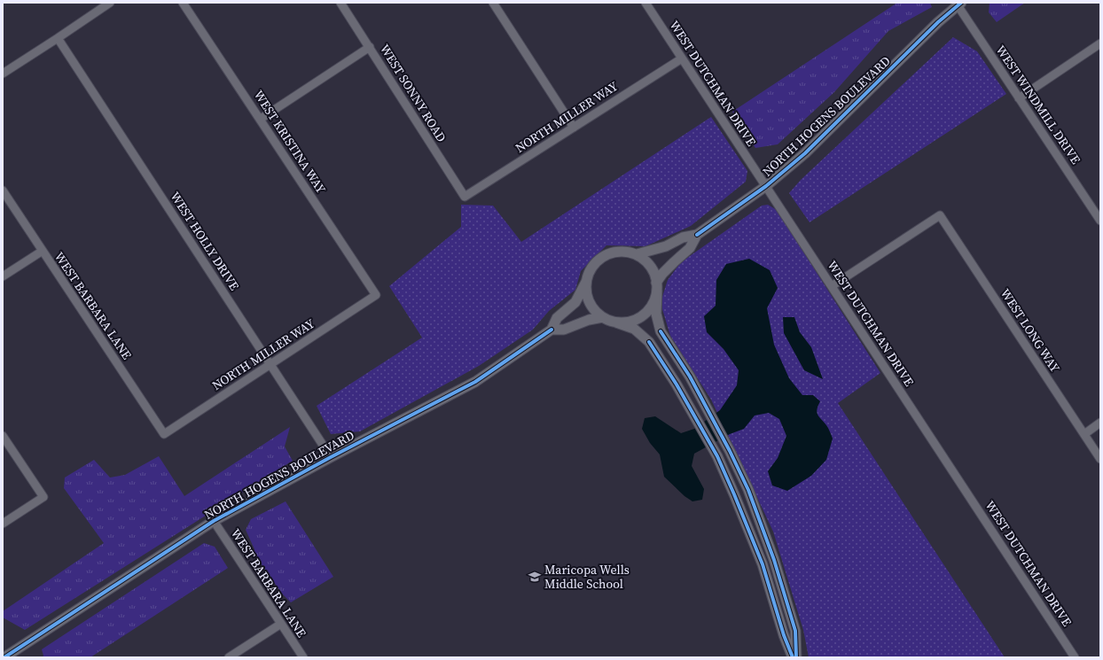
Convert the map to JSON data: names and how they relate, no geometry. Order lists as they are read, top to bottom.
{
  "streets": {
    "street": [
      "WEST DUTCHMAN DRIVE",
      "WEST SONNY ROAD",
      "WEST WINDMILL DRIVE",
      "NORTH HOGENS BOULEVARD",
      "NORTH MILLER WAY",
      "WEST KRISTINA WAY",
      "WEST HOLLY DRIVE",
      "WEST BARBARA LANE",
      "WEST LONG WAY"
    ]
  },
  "crossings": [
    ["WEST DUTCHMAN DRIVE", "NORTH HOGENS BOULEVARD"],
    ["WEST DUTCHMAN DRIVE", "NORTH MILLER WAY"],
    ["WEST DUTCHMAN DRIVE", "WEST LONG WAY"],
    ["WEST SONNY ROAD", "NORTH MILLER WAY"],
    ["WEST WINDMILL DRIVE", "NORTH HOGENS BOULEVARD"],
    ["NORTH HOGENS BOULEVARD", "WEST HOLLY DRIVE"],
    ["NORTH HOGENS BOULEVARD", "WEST BARBARA LANE"],
    ["NORTH MILLER WAY", "WEST KRISTINA WAY"],
    ["NORTH MILLER WAY", "WEST HOLLY DRIVE"],
    ["NORTH MILLER WAY", "WEST BARBARA LANE"]
  ],
  "places": {
    "school or university": ["Maricopa Wells Middle School"]
  }
}
